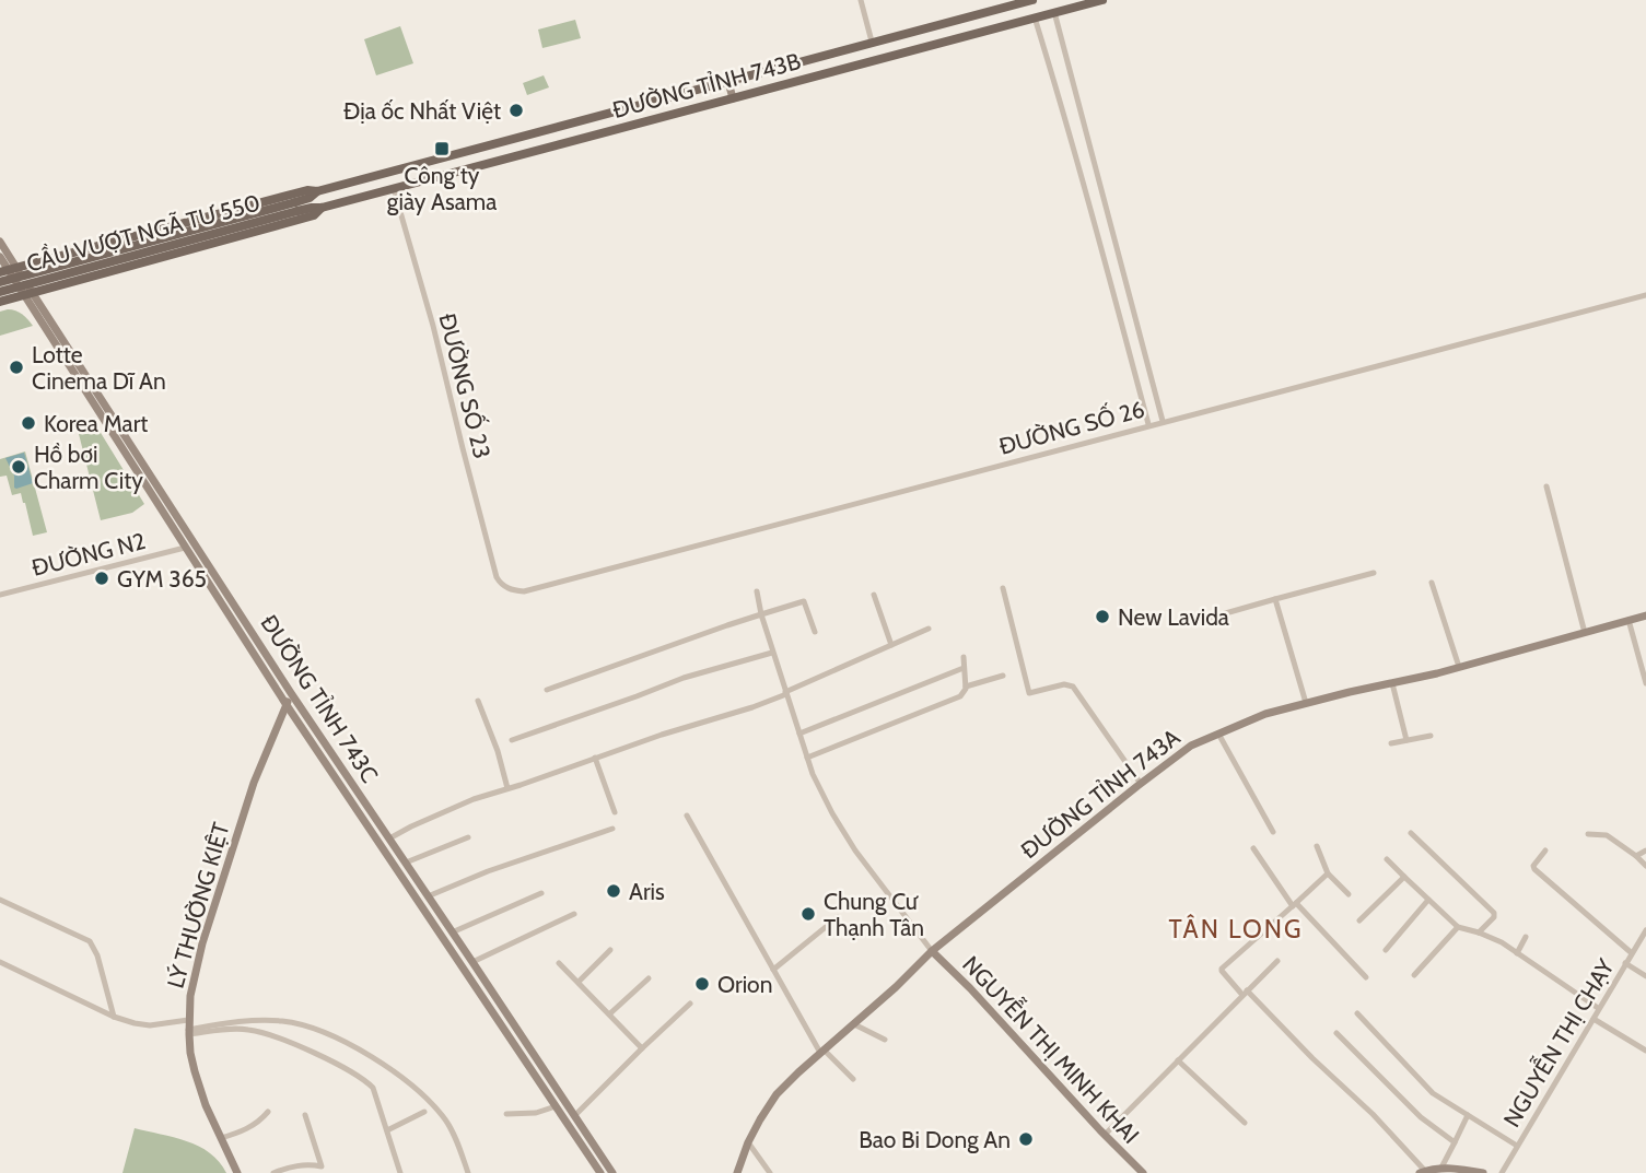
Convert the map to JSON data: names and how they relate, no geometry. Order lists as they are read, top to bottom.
{
  "streets": {
    "main road": [
      "ĐƯỜNG TỈNH 743B",
      "CẦU VƯỢT NGÃ TƯ 550",
      "ĐƯỜNG TỈNH 743C",
      "ĐƯỜNG TỈNH 743A",
      "LÝ THƯỜNG KIỆT",
      "NGUYỄN THỊ MINH KHAI"
    ],
    "street": [
      "ĐƯỜNG SỐ 23",
      "ĐƯỜNG SỐ 26",
      "ĐƯỜNG N2",
      "NGUYỄN THỊ CHẠY"
    ]
  },
  "crossings": [
    ["ĐƯỜNG TỈNH 743B", "CẦU VƯỢT NGÃ TƯ 550"],
    ["ĐƯỜNG TỈNH 743B", "ĐƯỜNG SỐ 23"],
    ["ĐƯỜNG TỈNH 743B", "ĐƯỜNG TỈNH 743C"],
    ["ĐƯỜNG SỐ 23", "ĐƯỜNG SỐ 26"],
    ["ĐƯỜNG N2", "ĐƯỜNG TỈNH 743C"],
    ["ĐƯỜNG TỈNH 743C", "LÝ THƯỜNG KIỆT"],
    ["ĐƯỜNG TỈNH 743A", "NGUYỄN THỊ MINH KHAI"]
  ],
  "districts": ["TÂN LONG"],
  "places": {
    "other": [
      "Địa ốc Nhất Việt",
      "Lotte Cinema Dĩ An",
      "Korea Mart",
      "Hồ bơi Charm City",
      "GYM 365",
      "New Lavida",
      "Aris",
      "Chung Cư Thạnh Tân",
      "Orion",
      "Bao Bi Dong An"
    ],
    "transit": ["Công ty giày Asama"]
  }
}
